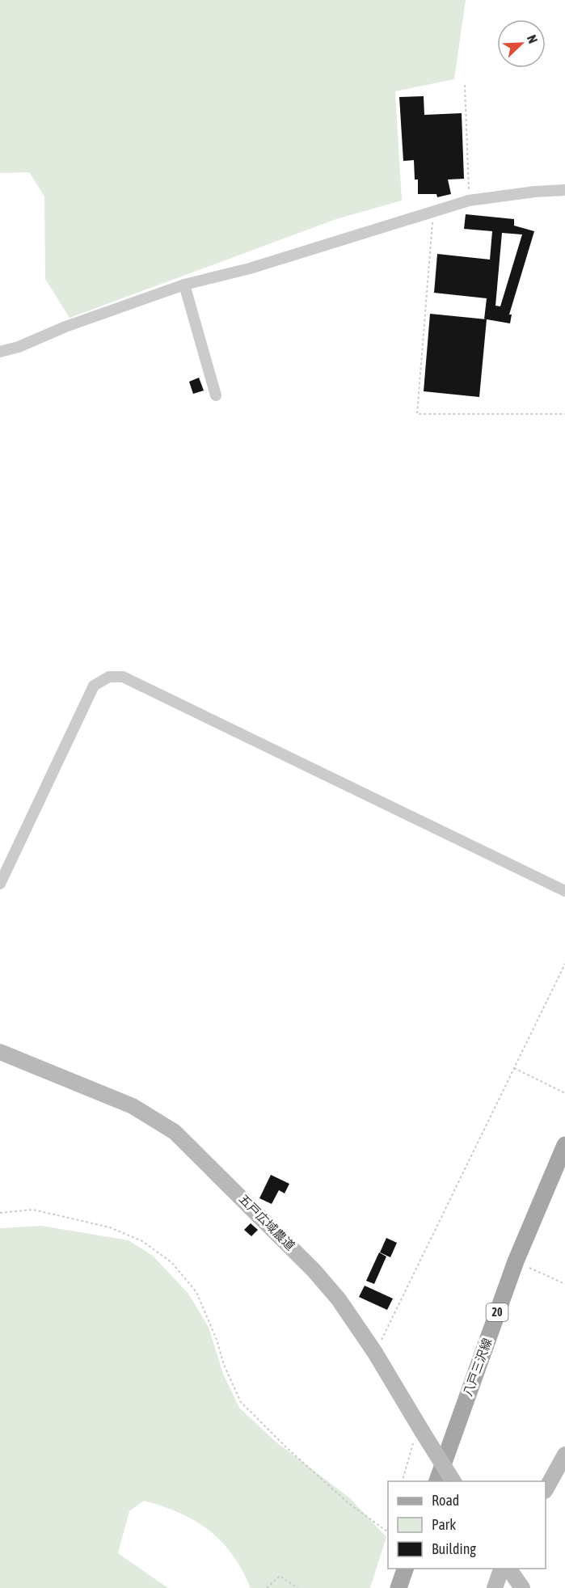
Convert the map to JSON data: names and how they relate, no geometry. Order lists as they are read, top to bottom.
{
  "streets": {
    "main road": ["20", "八戸三沢線"],
    "street": ["五戸広域農道"]
  },
  "legend": ["Road", "Park", "Building"],
  "north": "top right"
}
